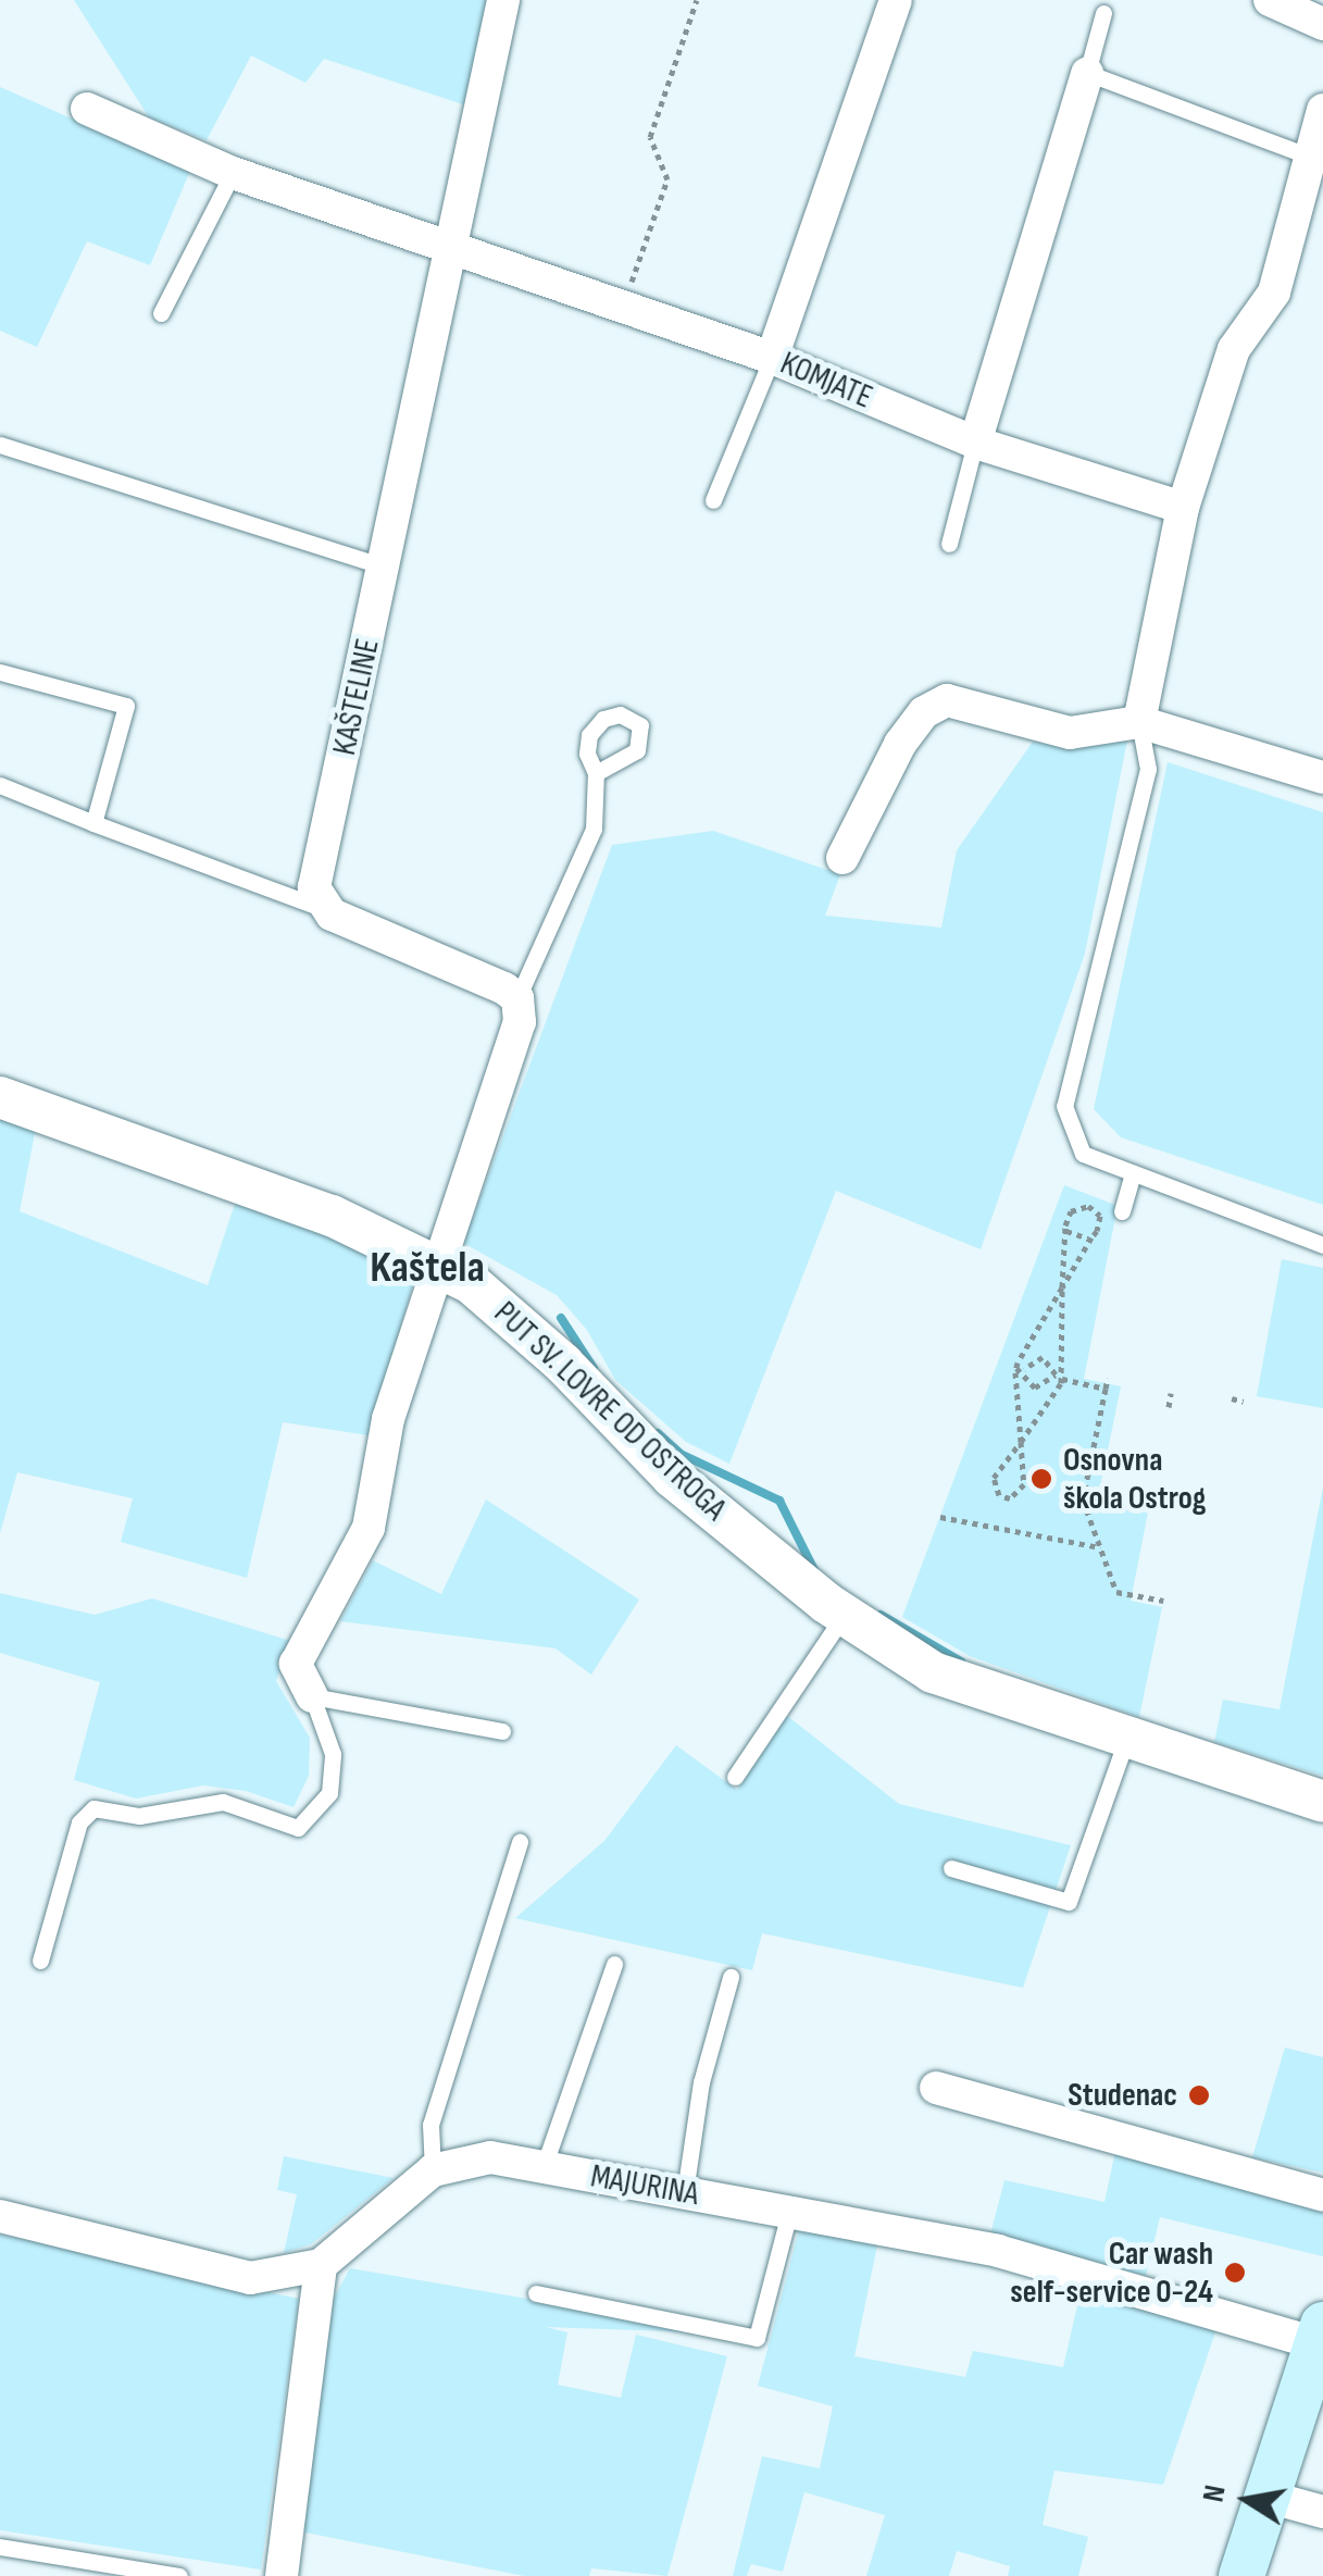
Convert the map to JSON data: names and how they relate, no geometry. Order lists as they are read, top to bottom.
{
  "streets": {
    "street": [
      "KOMJATE",
      "KAŠTELINE",
      "PUT SV. LOVRE OD OSTROGA",
      "MAJURINA"
    ]
  },
  "crossings": [
    ["KOMJATE", "KAŠTELINE"]
  ],
  "districts": ["Kaštela"],
  "places": ["Osnovna škola Ostrog", "Studenac", "Car wash self-service 0-24"],
  "north": "left"
}
